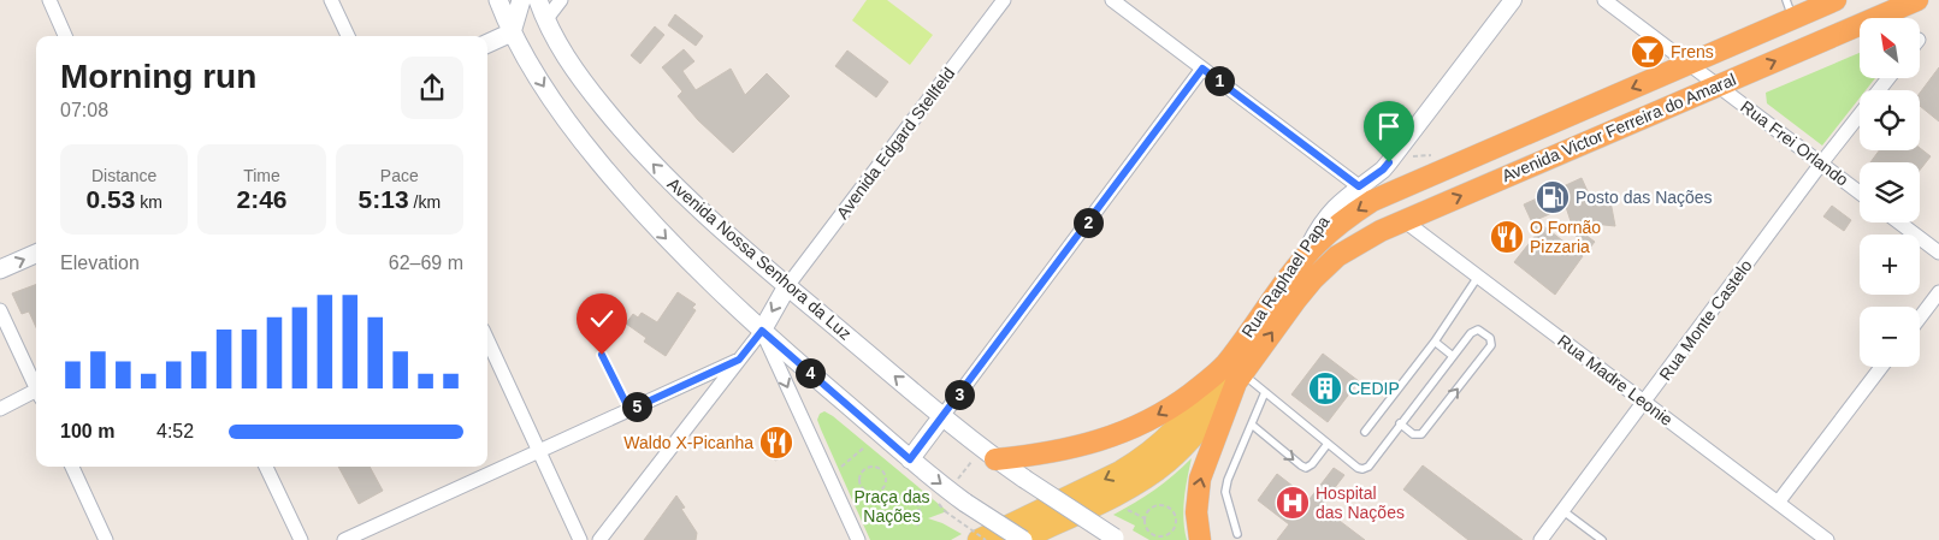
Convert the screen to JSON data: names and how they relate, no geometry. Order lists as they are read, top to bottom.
{
  "streets": {
    "highway": ["Avenida Victor Ferreira do Amaral", "Rua Raphael Papa"],
    "main road": ["Avenida Nossa Senhora da Luz"],
    "street": [
      "Avenida Edgard Stellfeld",
      "Rua Frei Orlando",
      "Rua Monte Castelo",
      "Rua Madre Leonie"
    ]
  },
  "crossings": [
    ["Avenida Victor Ferreira do Amaral", "Rua Frei Orlando"],
    ["Avenida Victor Ferreira do Amaral", "Rua Raphael Papa"],
    ["Avenida Victor Ferreira do Amaral", "Rua Madre Leonie"],
    ["Avenida Edgard Stellfeld", "Avenida Nossa Senhora da Luz"],
    ["Rua Frei Orlando", "Rua Monte Castelo"],
    ["Rua Monte Castelo", "Rua Madre Leonie"]
  ],
  "parks": ["Praça das Nações"],
  "places": {
    "bar": ["Frens"],
    "fuel station": ["Posto das Nações"],
    "restaurant": ["O Fornão Pizzaria", "Waldo X-Picanha"],
    "building": ["CEDIP"],
    "hospital": ["Hospital das Nações"]
  },
  "north": "top left",
  "page": {
    "map_buttons": ["+", "−"],
    "heading": ["Morning run", "07:08"],
    "pins": [
      "1",
      "2",
      "4",
      "3",
      "5"
    ],
    "stats": [
      ["Distance", "0.53 km"],
      ["Time", "2:46"],
      ["Pace", "5:13 /km"]
    ],
    "chart": ["Elevation", "62–69 m"],
    "list": [
      {
        "name": "100 m",
        "note": "4:52"
      }
    ]
  }
}
